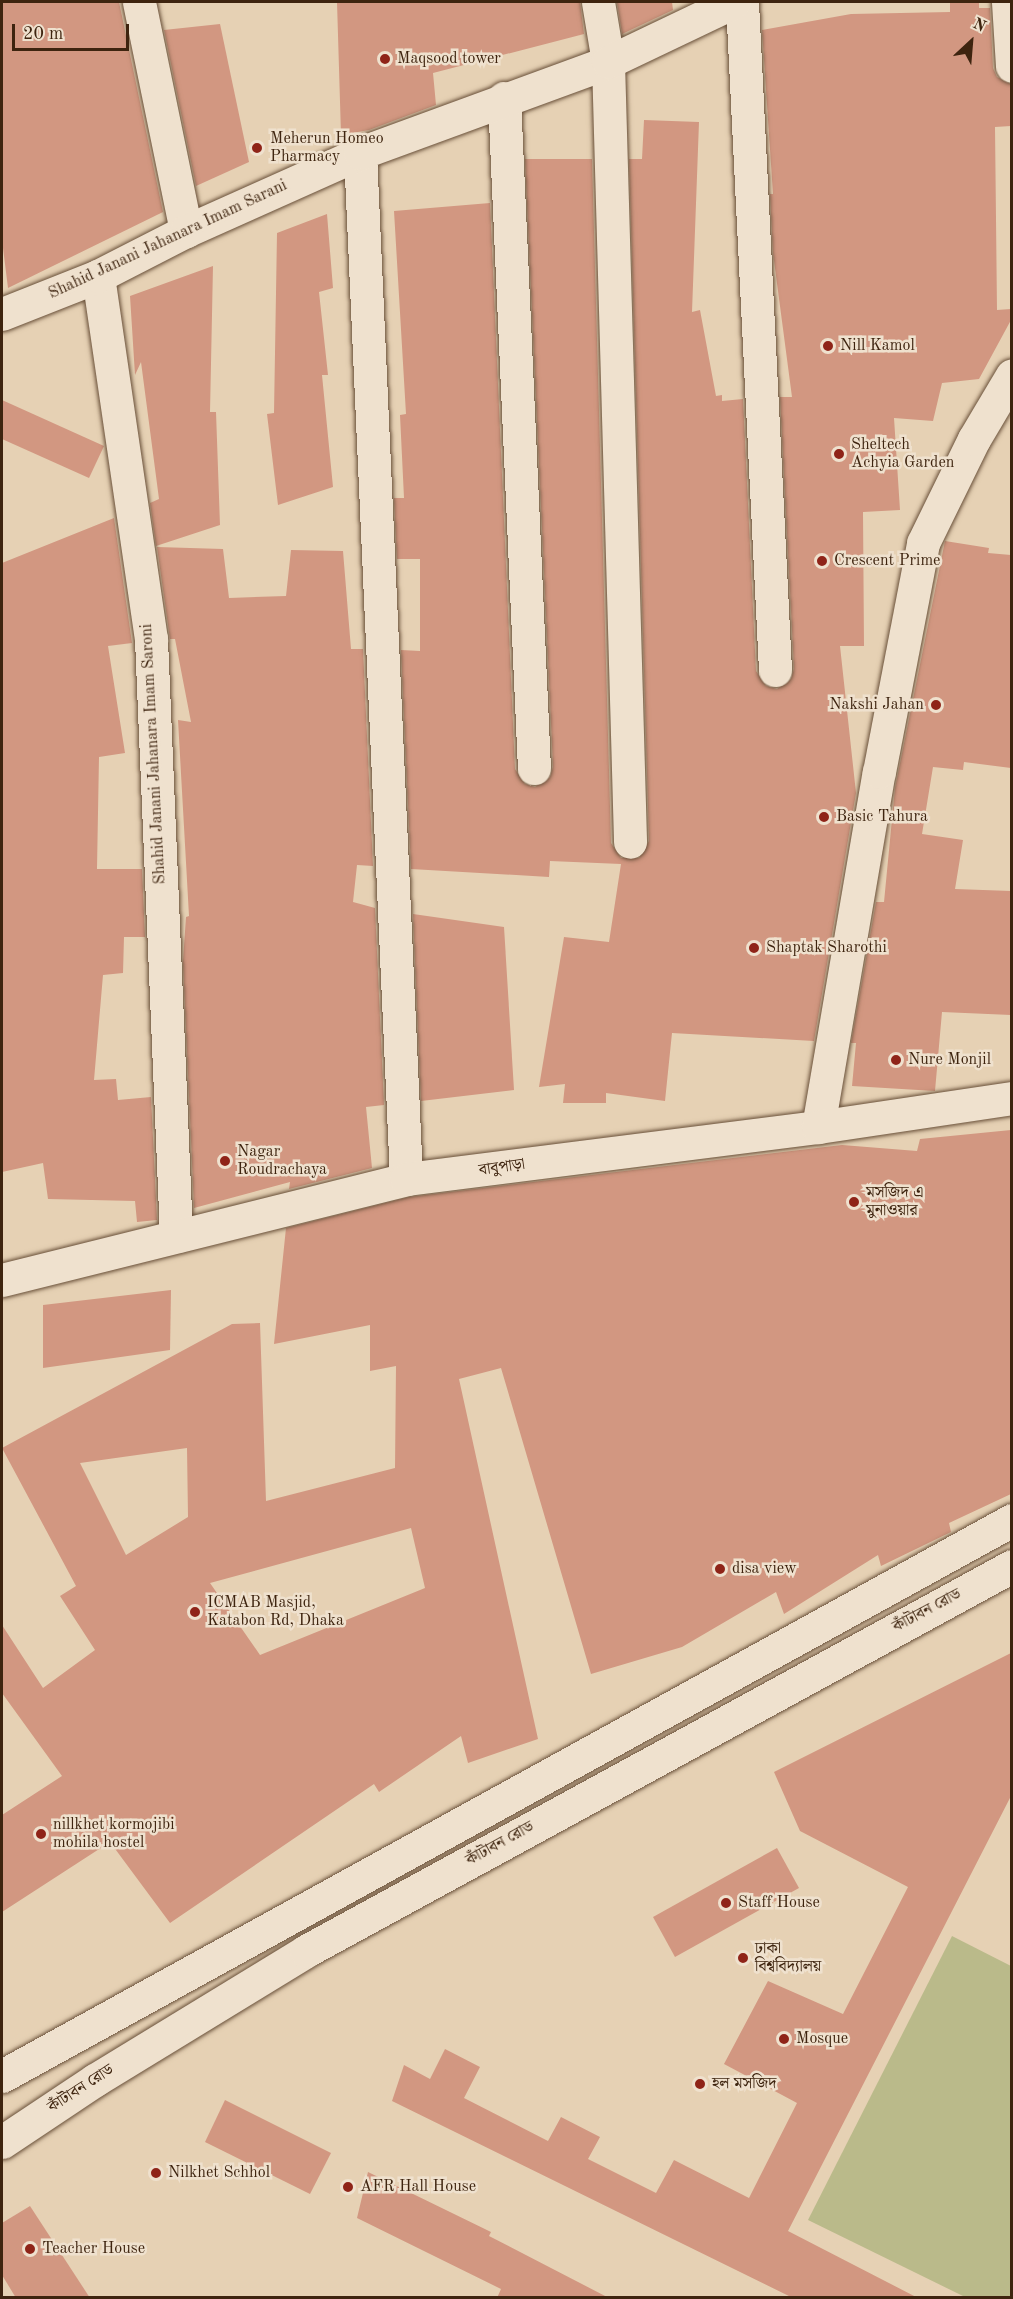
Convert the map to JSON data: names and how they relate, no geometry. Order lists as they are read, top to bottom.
{
  "streets": {
    "street": [
      "Shahid Janani Jahanara Imam Sarani",
      "Shahid Janani Jahanara Imam Saroni",
      "বাবুপাড়া",
      "কাঁটাবন রোড"
    ]
  },
  "crossings": [
    ["Shahid Janani Jahanara Imam Sarani", "Shahid Janani Jahanara Imam Saroni"],
    ["Shahid Janani Jahanara Imam Saroni", "বাবুপাড়া"]
  ],
  "places": [
    "Maqsood tower",
    "Meherun Homeo Pharmacy",
    "Nill Kamol",
    "Sheltech Achyia Garden",
    "Crescent Prime",
    "Nakshi Jahan",
    "Basic Tahura",
    "Shaptak Sharothi",
    "Nure Monjil",
    "Nagar Roudrachaya",
    "মসজিদ এ মুনাওয়ার",
    "disa view",
    "ICMAB Masjid, Katabon Rd, Dhaka",
    "nillkhet kormojibi mohila hostel",
    "Staff House",
    "ঢাকা বিশ্ববিদ্যালয়",
    "Mosque",
    "হল মসজিদ",
    "Nilkhet Schhol",
    "AFR Hall House",
    "Teacher House"
  ],
  "scale_bar": "20 m",
  "north": "top right"
}
